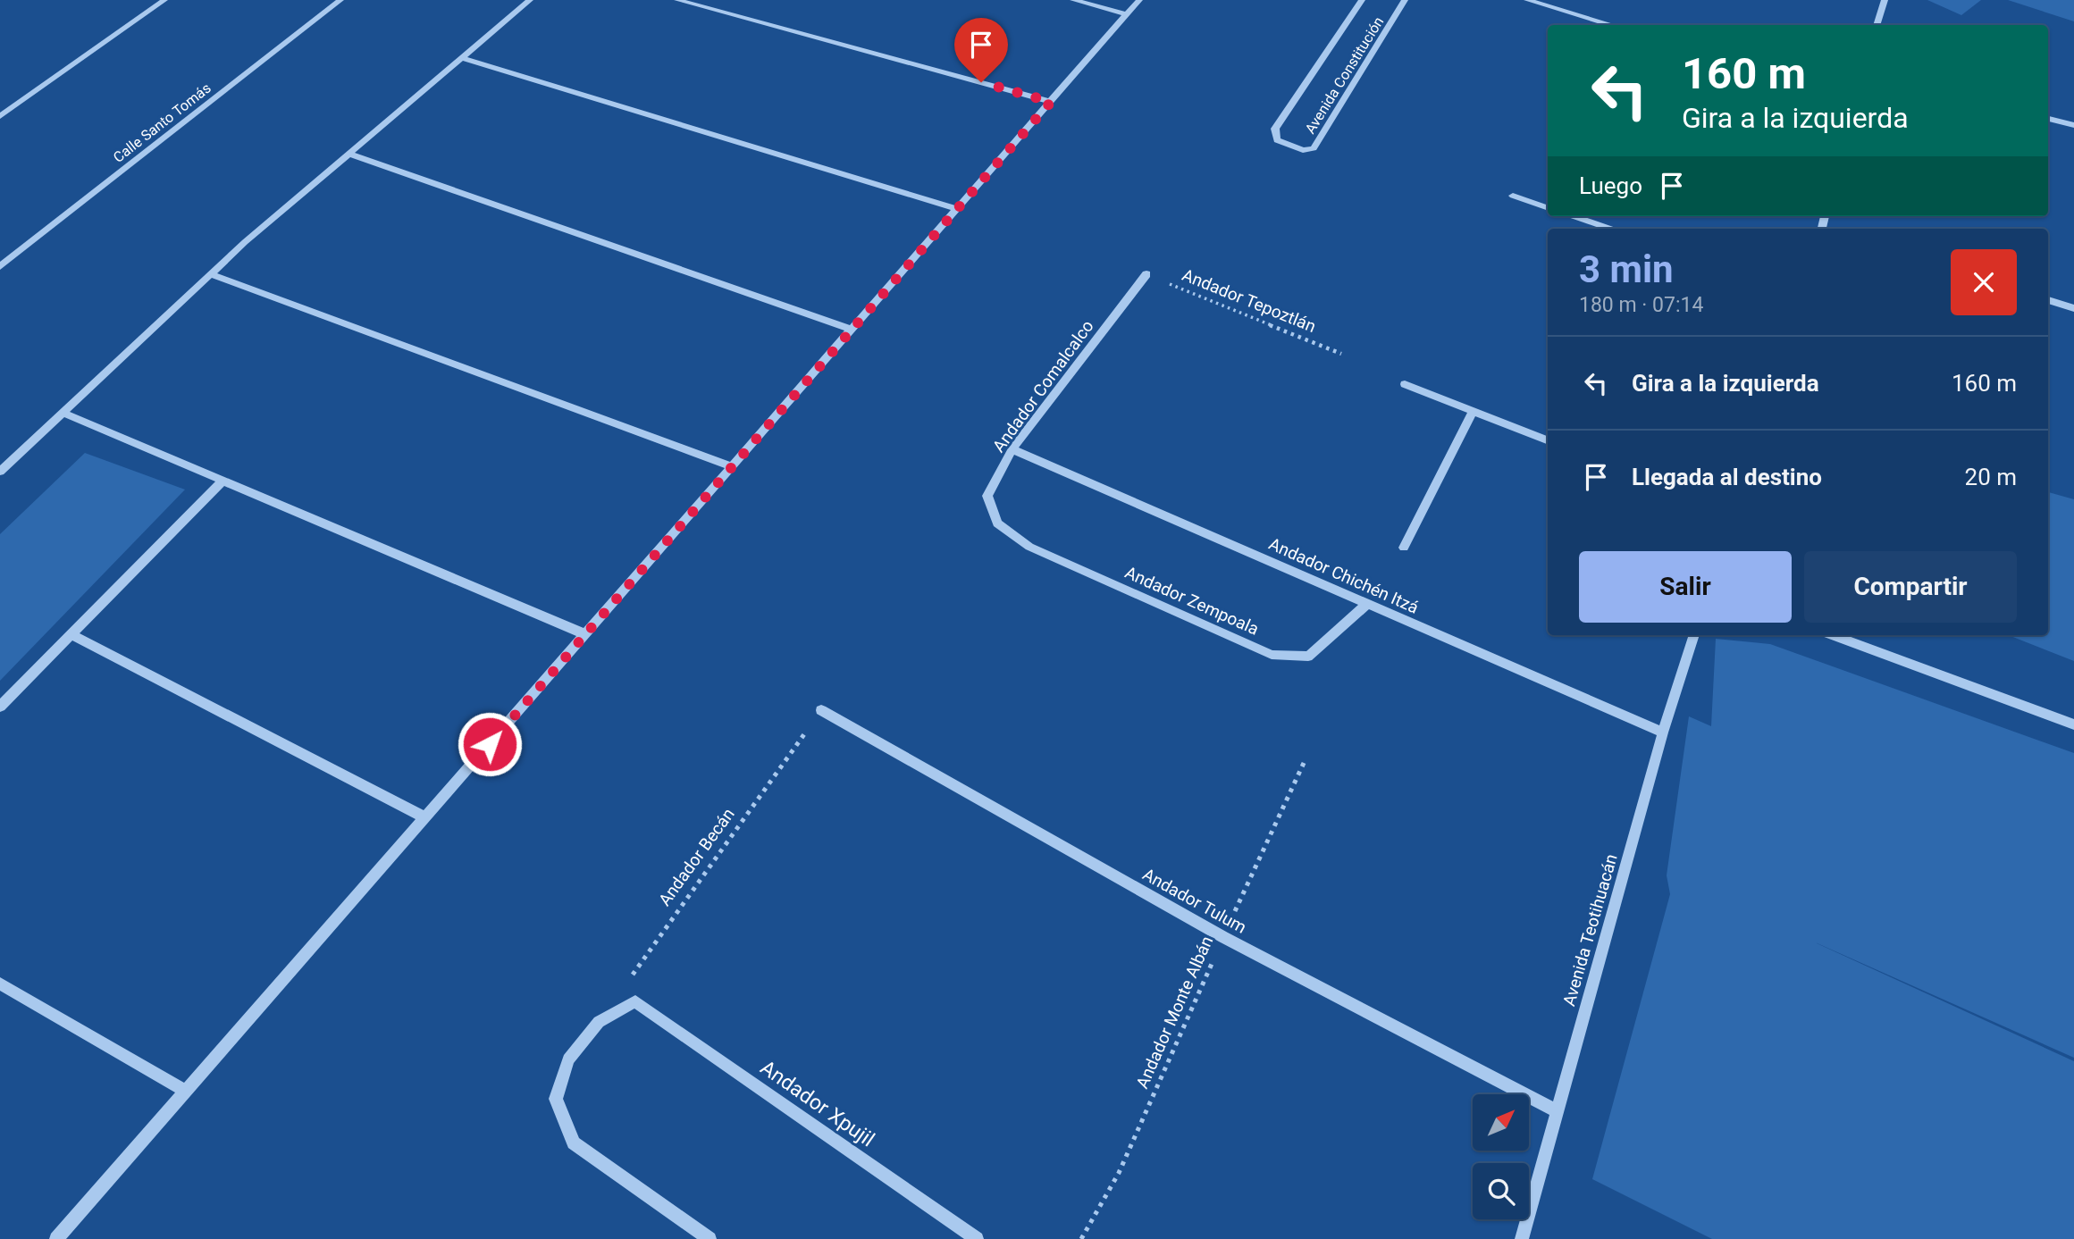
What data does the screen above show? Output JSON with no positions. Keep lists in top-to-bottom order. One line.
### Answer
{"streets":{"street":["Avenida Constitución","Calle Santo Tomás","Andador Comalcalco","Andador Chichén Itzá","Andador Zempoala","Andador Tulum","Avenida Teotihuacán","Andador Xpujil"],"path":["Andador Tepoztlán","Andador Becán","Andador Monte Albán"]},"crossings":[["Andador Tepoztlán","Andador Comalcalco"],["Andador Comalcalco","Andador Chichén Itzá"],["Andador Comalcalco","Andador Zempoala"],["Andador Chichén Itzá","Andador Zempoala"],["Andador Chichén Itzá","Avenida Teotihuacán"],["Andador Becán","Andador Tulum"],["Andador Becán","Andador Xpujil"],["Andador Tulum","Avenida Teotihuacán"],["Andador Tulum","Andador Monte Albán"]],"north":"top right","page":{"turn":["160 m","Gira a la izquierda"],"then":"Luego","heading":["3 min","180 m · 07:14"],"list":[{"name":"Gira a la izquierda","value":"160 m"},{"name":"Llegada al destino","value":"20 m"}],"buttons":["Salir","Compartir"]}}
